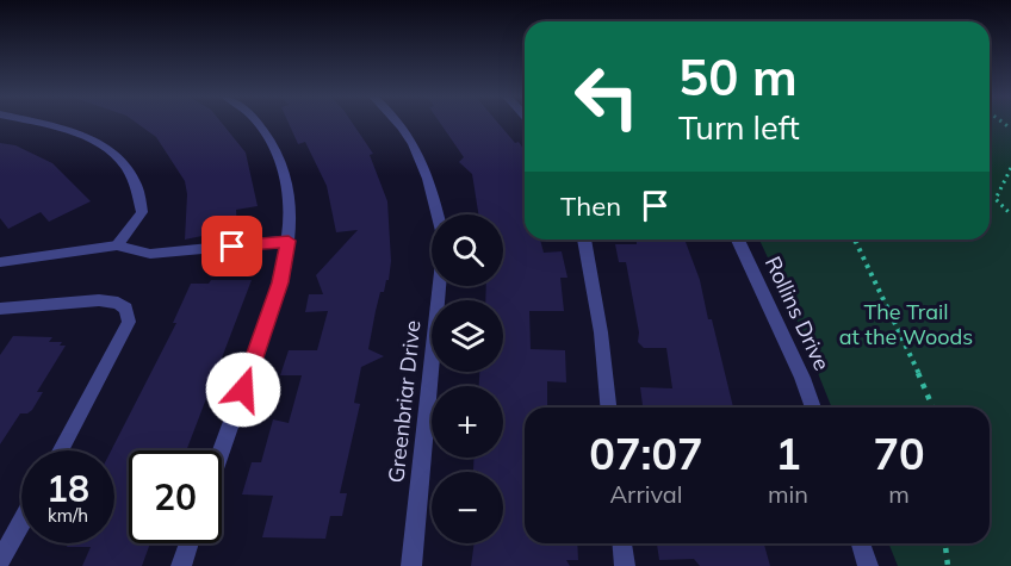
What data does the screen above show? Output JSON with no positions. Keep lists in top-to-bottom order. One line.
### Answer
{"streets":{"street":["Rollins Drive","Greenbriar Drive"]},"parks":["The Trail at the Woods"],"page":{"turn":["50 m","Turn left"],"then":"Then","map_buttons":["+","−"],"eta":["07:07","Arrival","1","min","70","m"],"speed":"18 km/h","limit":"20"}}
